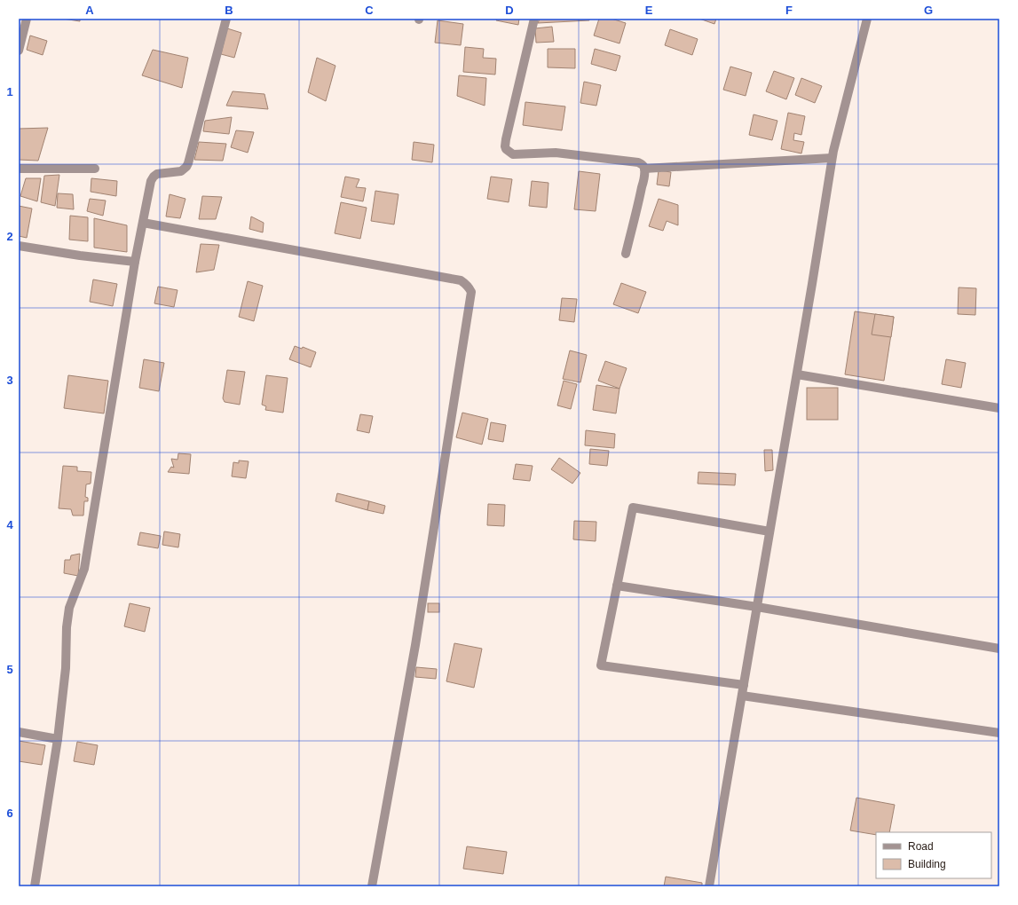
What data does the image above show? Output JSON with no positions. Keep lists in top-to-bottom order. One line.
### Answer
{"legend":["Road","Building"],"grid":{"columns":["A","B","C","D","E","F","G"],"rows":["1","2","3","4","5","6"]}}
